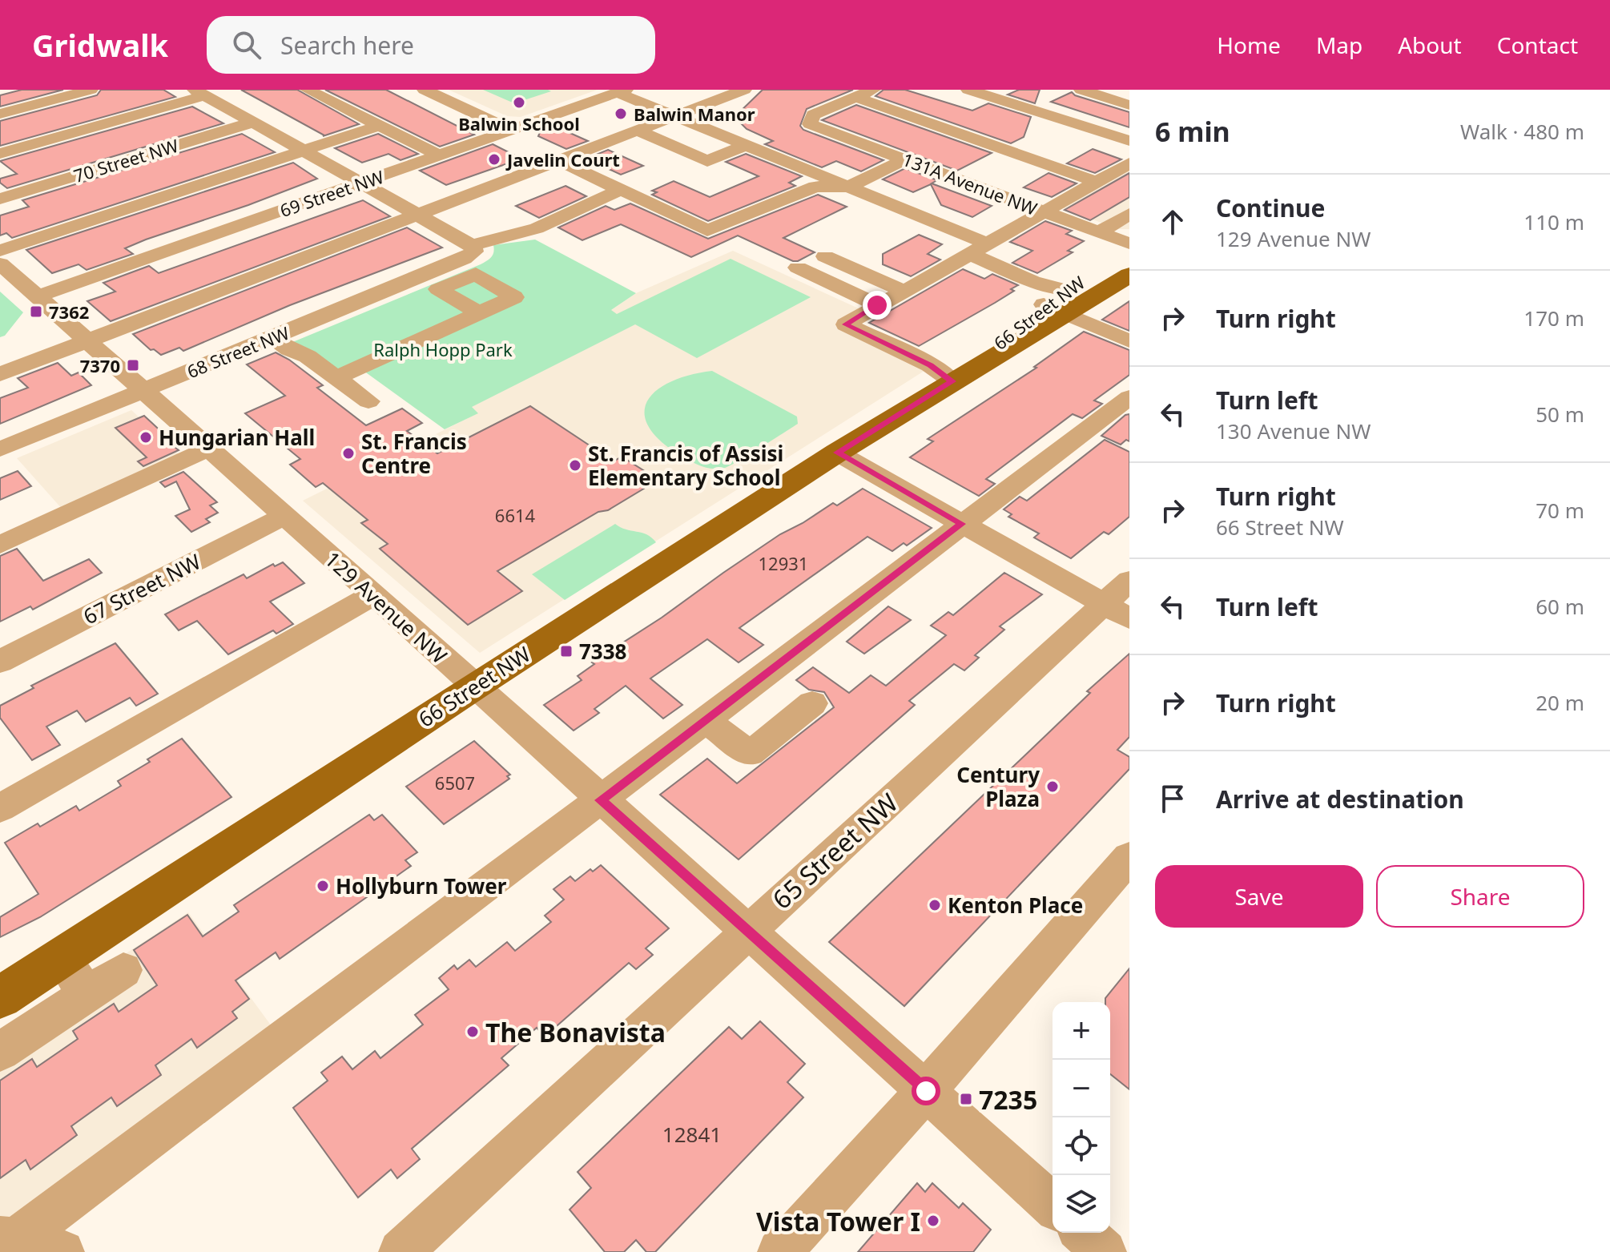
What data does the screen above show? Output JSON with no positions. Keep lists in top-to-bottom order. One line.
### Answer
{"streets":{"main road":["66 Street NW"],"street":["70 Street NW","131A Avenue NW","69 Street NW","68 Street NW","67 Street NW","129 Avenue NW","65 Street NW"]},"crossings":[["69 Street NW","129 Avenue NW"],["66 Street NW","129 Avenue NW"],["68 Street NW","129 Avenue NW"],["67 Street NW","129 Avenue NW"],["129 Avenue NW","65 Street NW"]],"parks":["Ralph Hopp Park"],"places":{"other":["Balwin School","Balwin Manor","Javelin Court","Hungarian Hall","St. Francis Centre","St. Francis of Assisi Elementary School","Century Plaza","Hollyburn Tower","Kenton Place","The Bonavista","Vista Tower I"],"transit":["7362","7370","7338","7235"]},"house_numbers":["6614","12931","6507","12841"],"page":{"header":"Gridwalk","search":"Search here","nav":["Home","Map","About","Contact"],"heading":["6 min","Walk · 480 m"],"list":[["Continue","129 Avenue NW","110 m"],["Turn right","170 m"],["Turn left","130 Avenue NW","50 m"],["Turn right","66 Street NW","70 m"],["Turn left","60 m"],["Turn right","20 m"],"Arrive at destination"],"buttons":["Save","Share"],"map_buttons":["+","−"]}}
